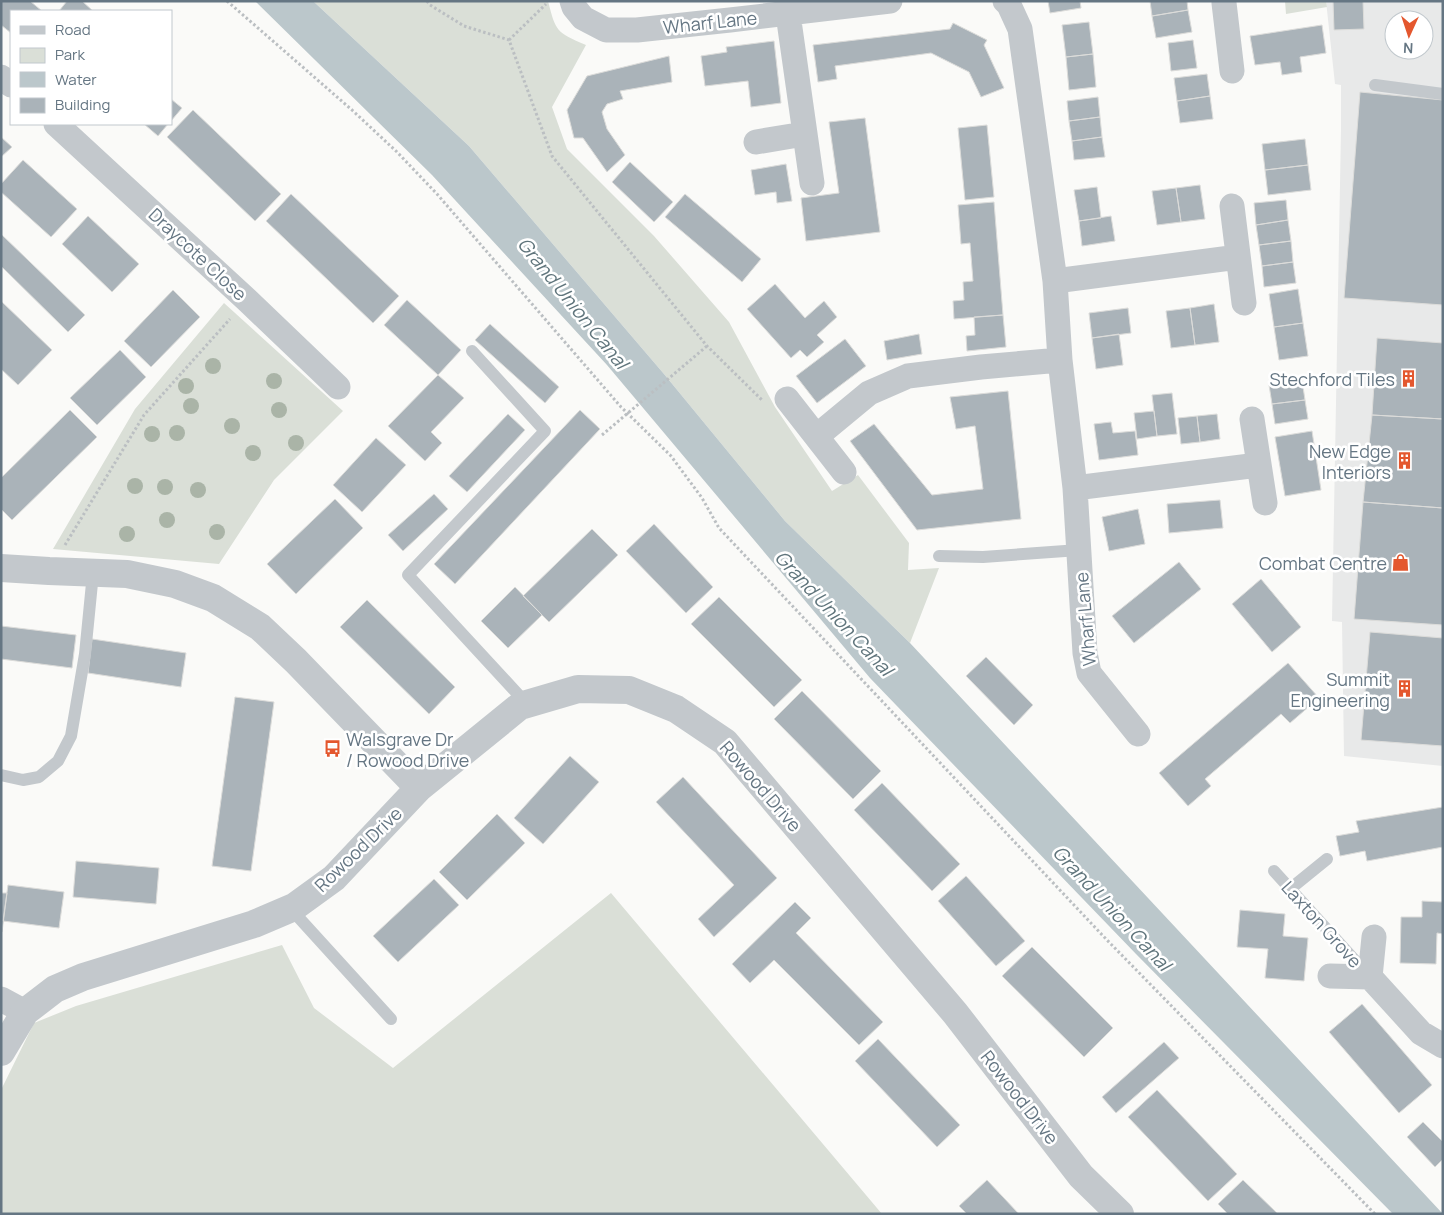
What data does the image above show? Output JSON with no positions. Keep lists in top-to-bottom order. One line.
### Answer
{"streets":{"street":["Wharf Lane","Draycote Close","Rowood Drive","Laxton Grove"]},"water":["Grand Union Canal"],"places":{"building":["Stechford Tiles","New Edge Interiors","Summit Engineering"],"shop":["Combat Centre"],"bus stop":["Walsgrave Dr / Rowood Drive"]},"legend":["Road","Park","Water","Building"],"north":"bottom"}
